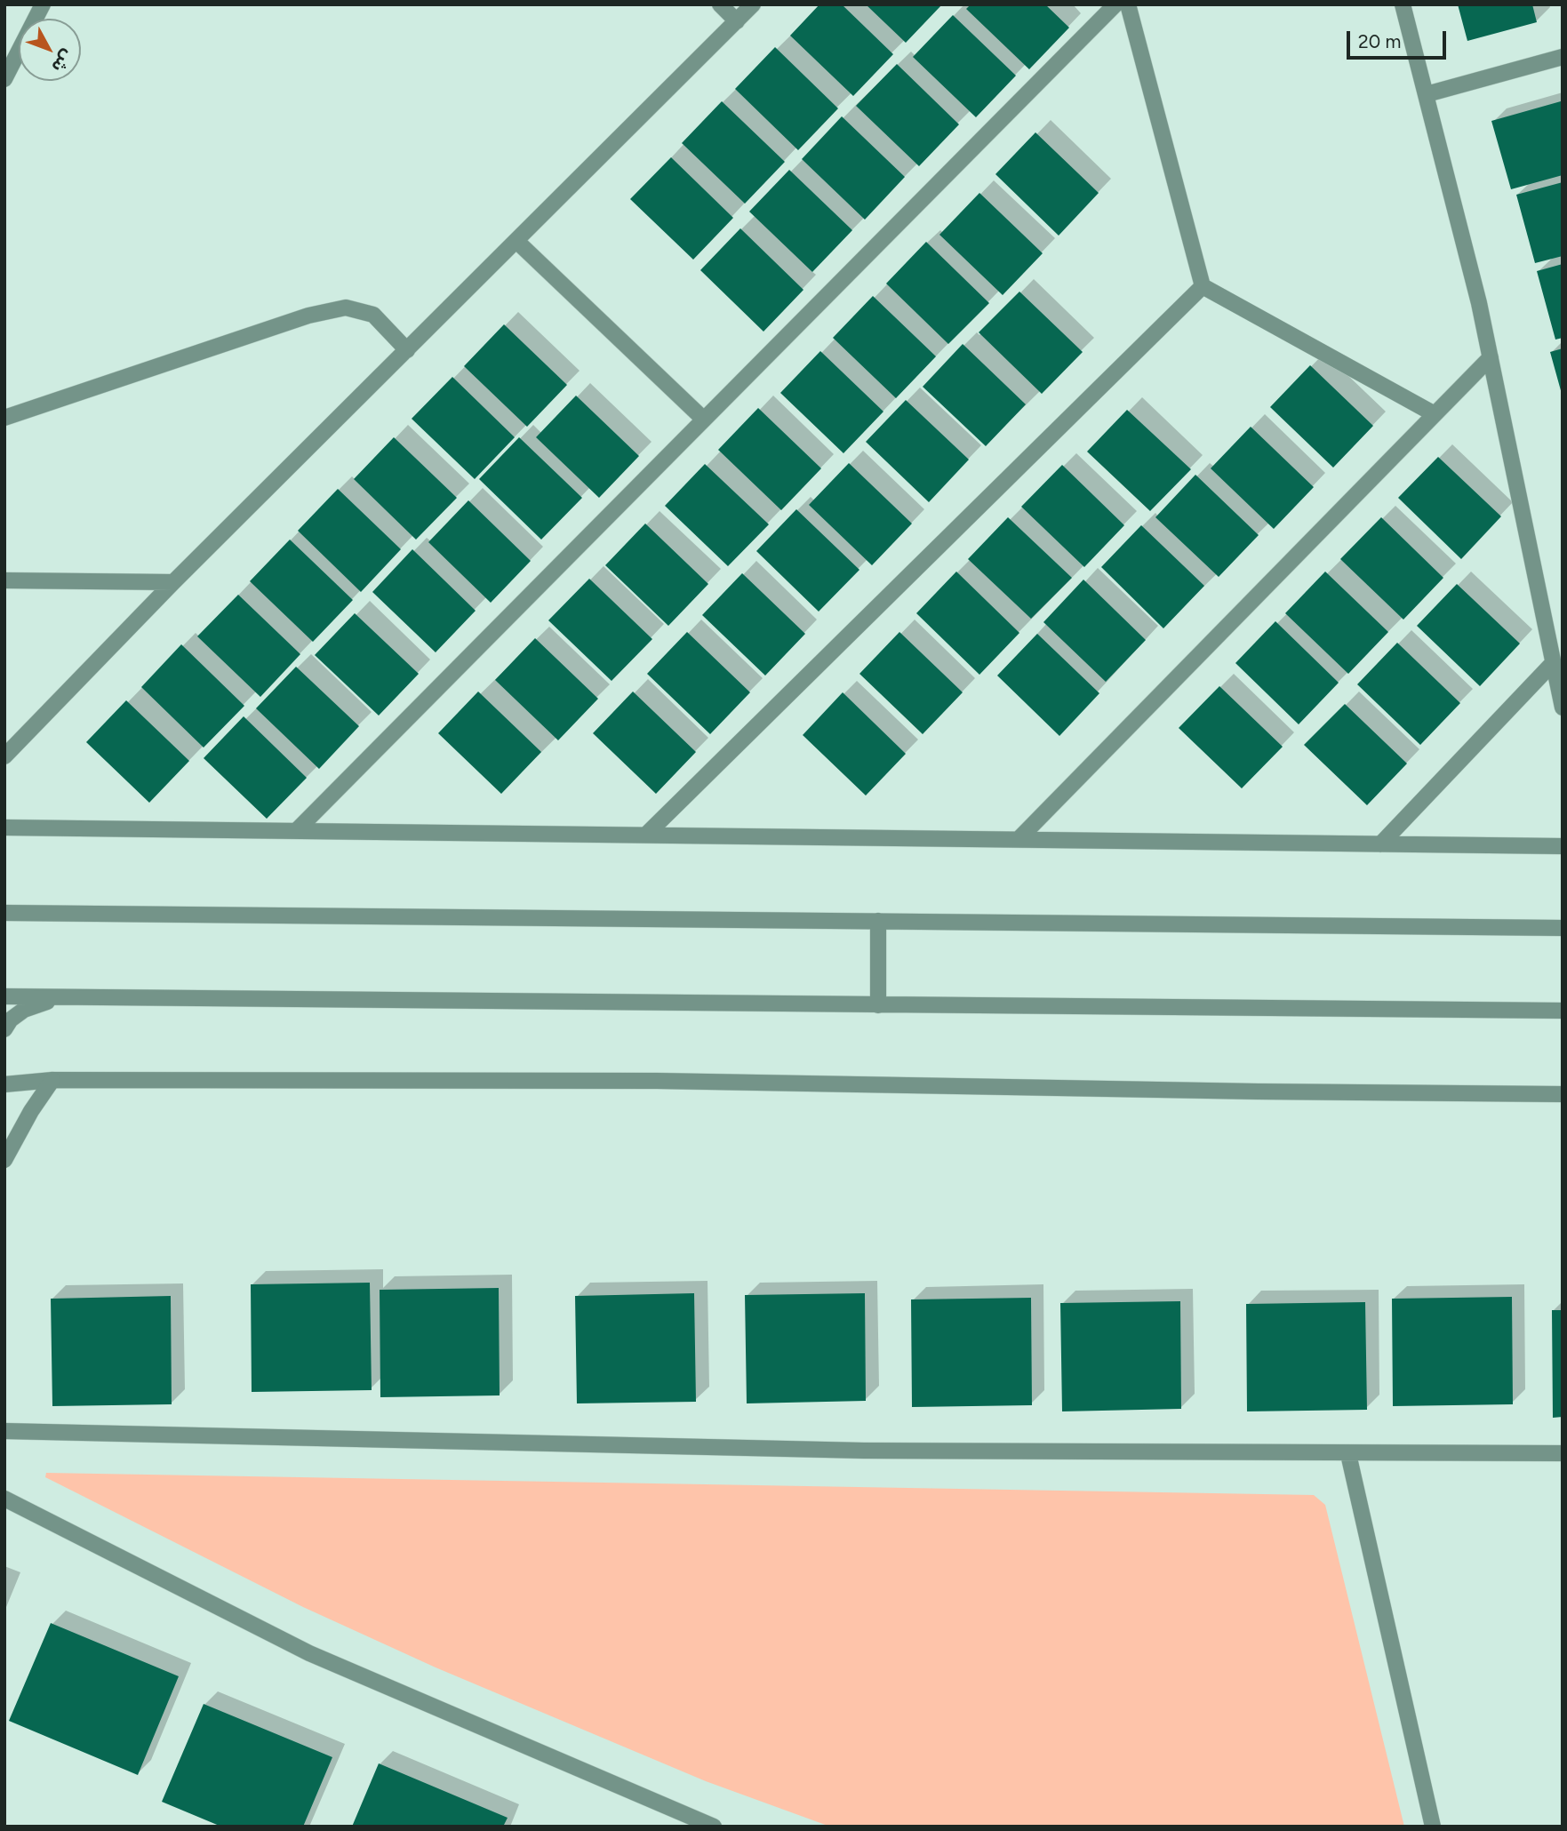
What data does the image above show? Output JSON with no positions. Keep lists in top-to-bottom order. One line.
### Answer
{"scale_bar":"20 m","north":"bottom right"}
